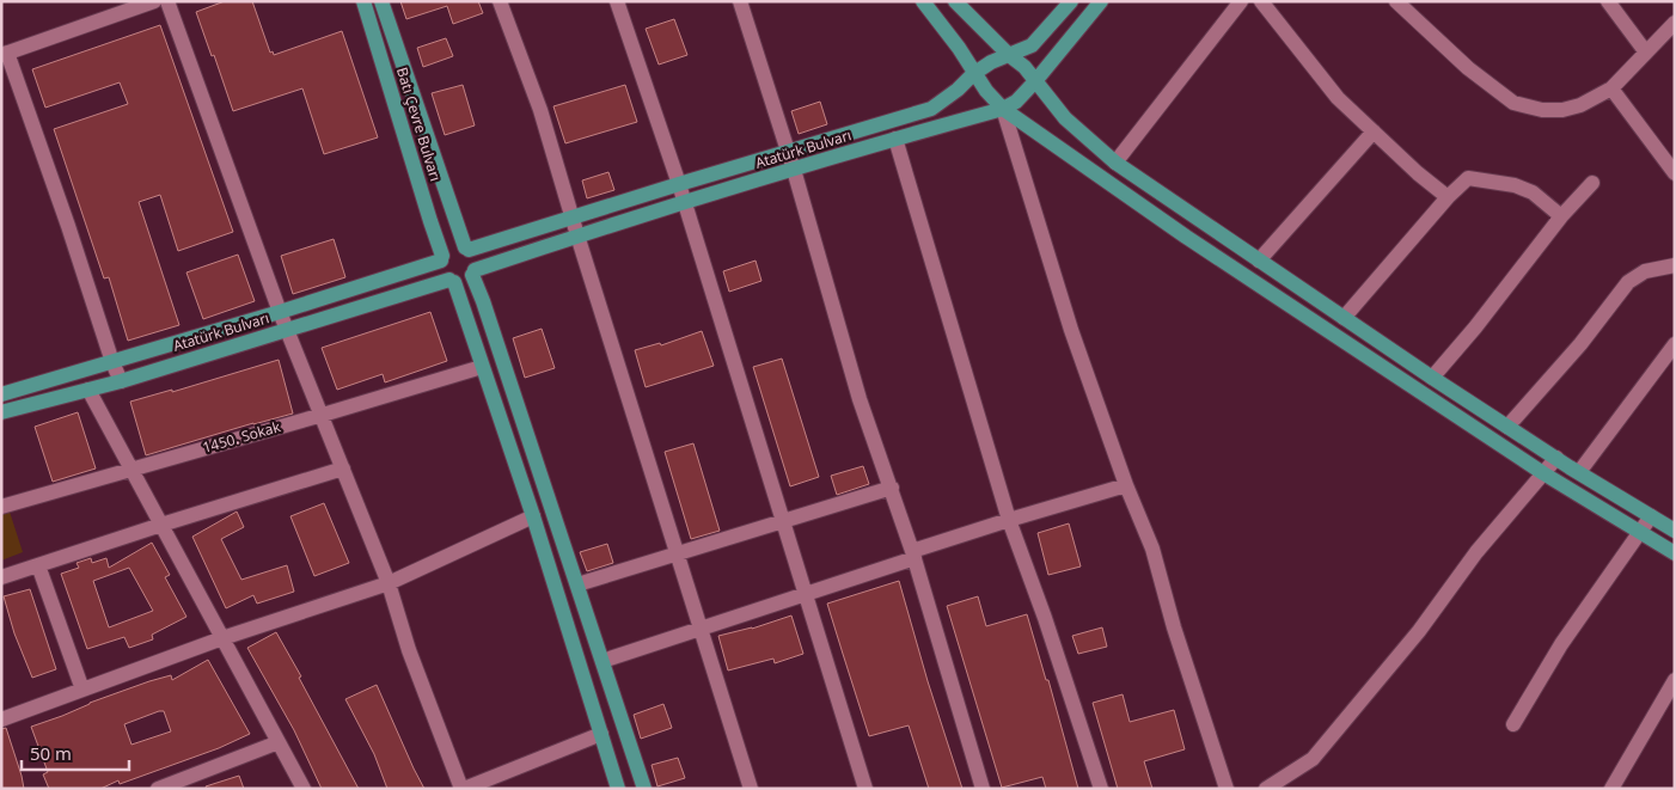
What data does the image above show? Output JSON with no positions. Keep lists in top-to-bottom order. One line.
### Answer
{"streets":{"main road":["Batı Çevre Bulvarı","Atatürk Bulvarı"],"street":["1450. Sokak"]},"crossings":[["Batı Çevre Bulvarı","Atatürk Bulvarı"]],"scale_bar":"50 m"}
